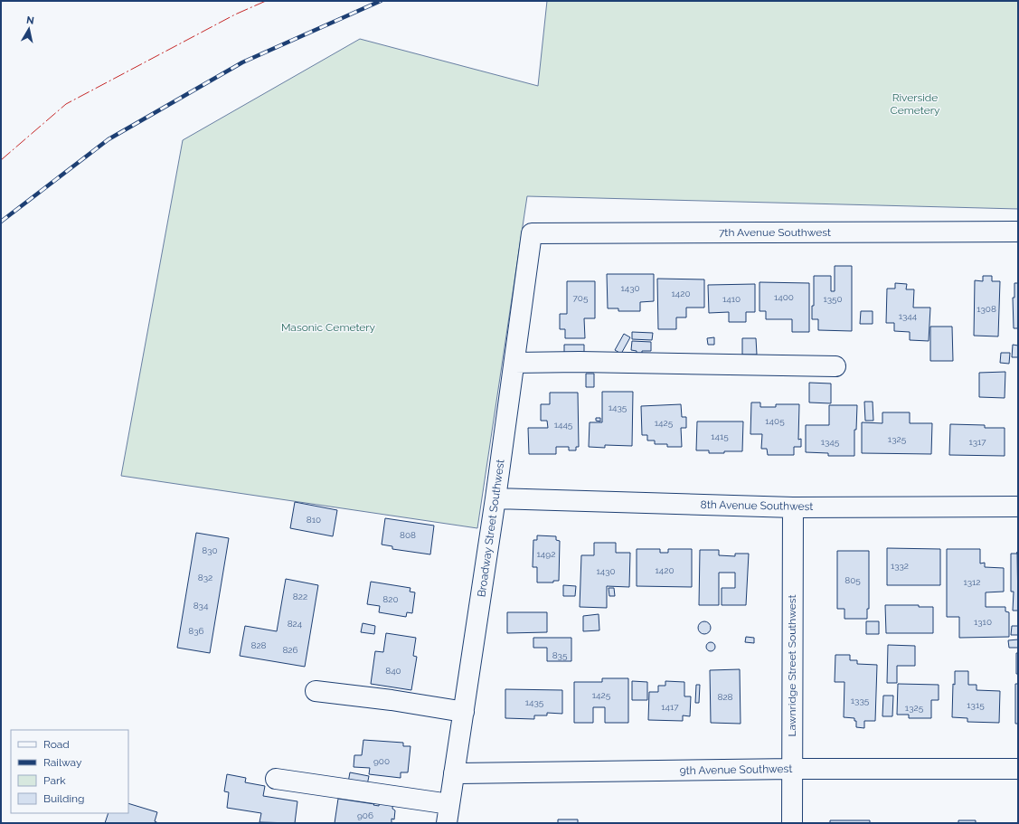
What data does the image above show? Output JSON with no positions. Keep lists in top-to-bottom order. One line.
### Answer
{"streets":{"street":["7th Avenue Southwest","8th Avenue Southwest","Broadway Street Southwest","Lawnridge Street Southwest","9th Avenue Southwest"]},"crossings":[["7th Avenue Southwest","Broadway Street Southwest"],["8th Avenue Southwest","Broadway Street Southwest"],["8th Avenue Southwest","Lawnridge Street Southwest"],["Broadway Street Southwest","9th Avenue Southwest"],["Lawnridge Street Southwest","9th Avenue Southwest"]],"parks":["Riverside Cemetery","Masonic Cemetery"],"house_numbers":["1430","1420","1400","705","1410","1350","1308","1344","1435","1405","1425","1445","1415","1325","1345","1317","810","808","830","1492","1332","1420","1430","832","805","1312","822","820","834","1310","824","836","828","826","835","840","1425","828","1335","1435","1315","1417","1325","900","906"],"legend":["Road","Railway","Park","Building"],"north":"top"}
